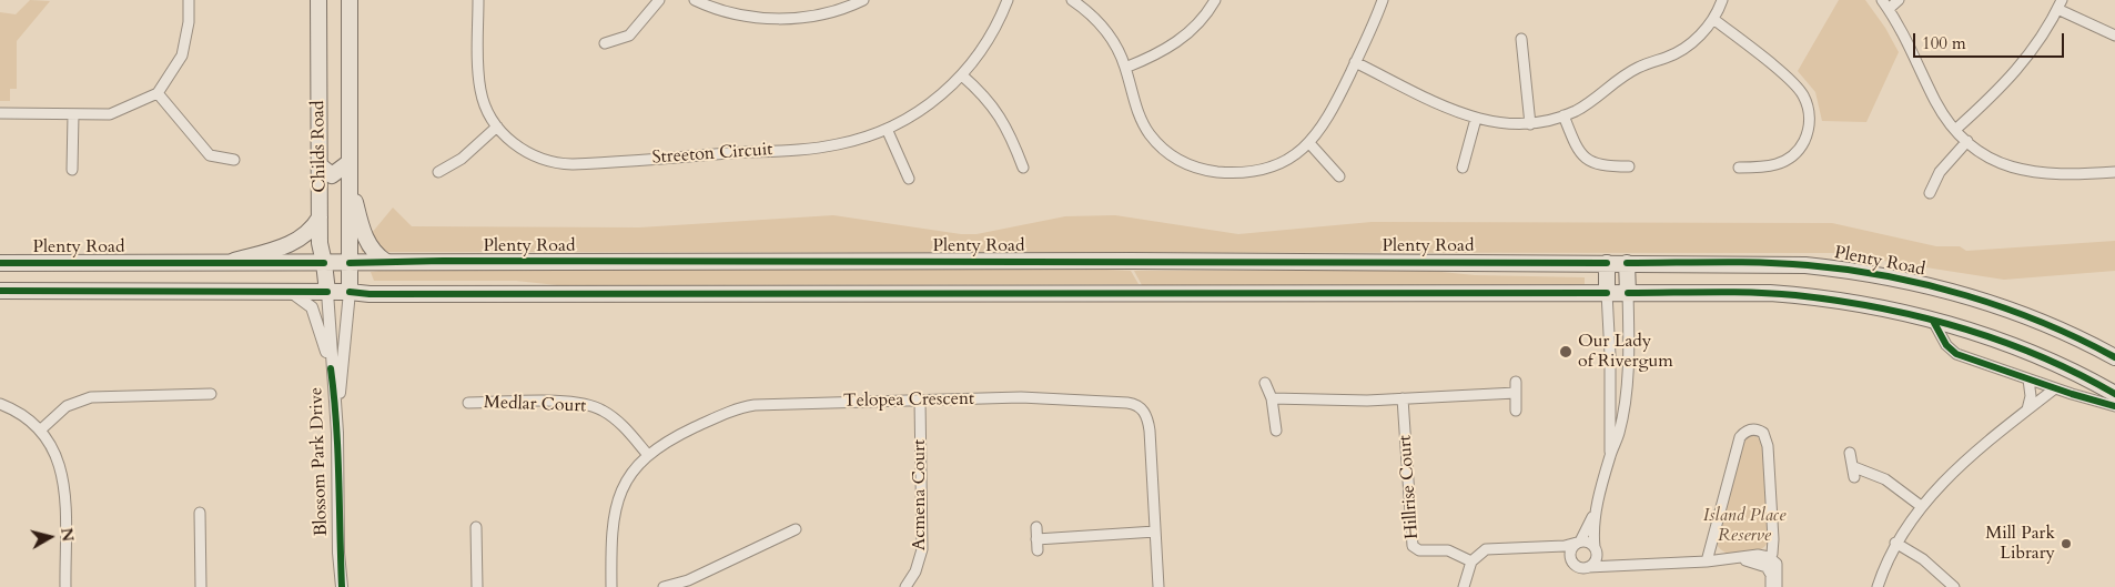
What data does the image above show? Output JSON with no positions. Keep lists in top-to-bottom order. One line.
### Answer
{"streets":{"main road":["Childs Road","Plenty Road"],"street":["Streeton Circuit","Telopea Crescent","Medlar Court","Blossom Park Drive","Hillrise Court","Acmena Court"]},"crossings":[["Childs Road","Plenty Road"],["Childs Road","Blossom Park Drive"],["Telopea Crescent","Medlar Court"],["Telopea Crescent","Acmena Court"]],"parks":["Island Place Reserve"],"places":["Our Lady of Rivergum","Mill Park Library"],"scale_bar":"100 m","north":"right"}
